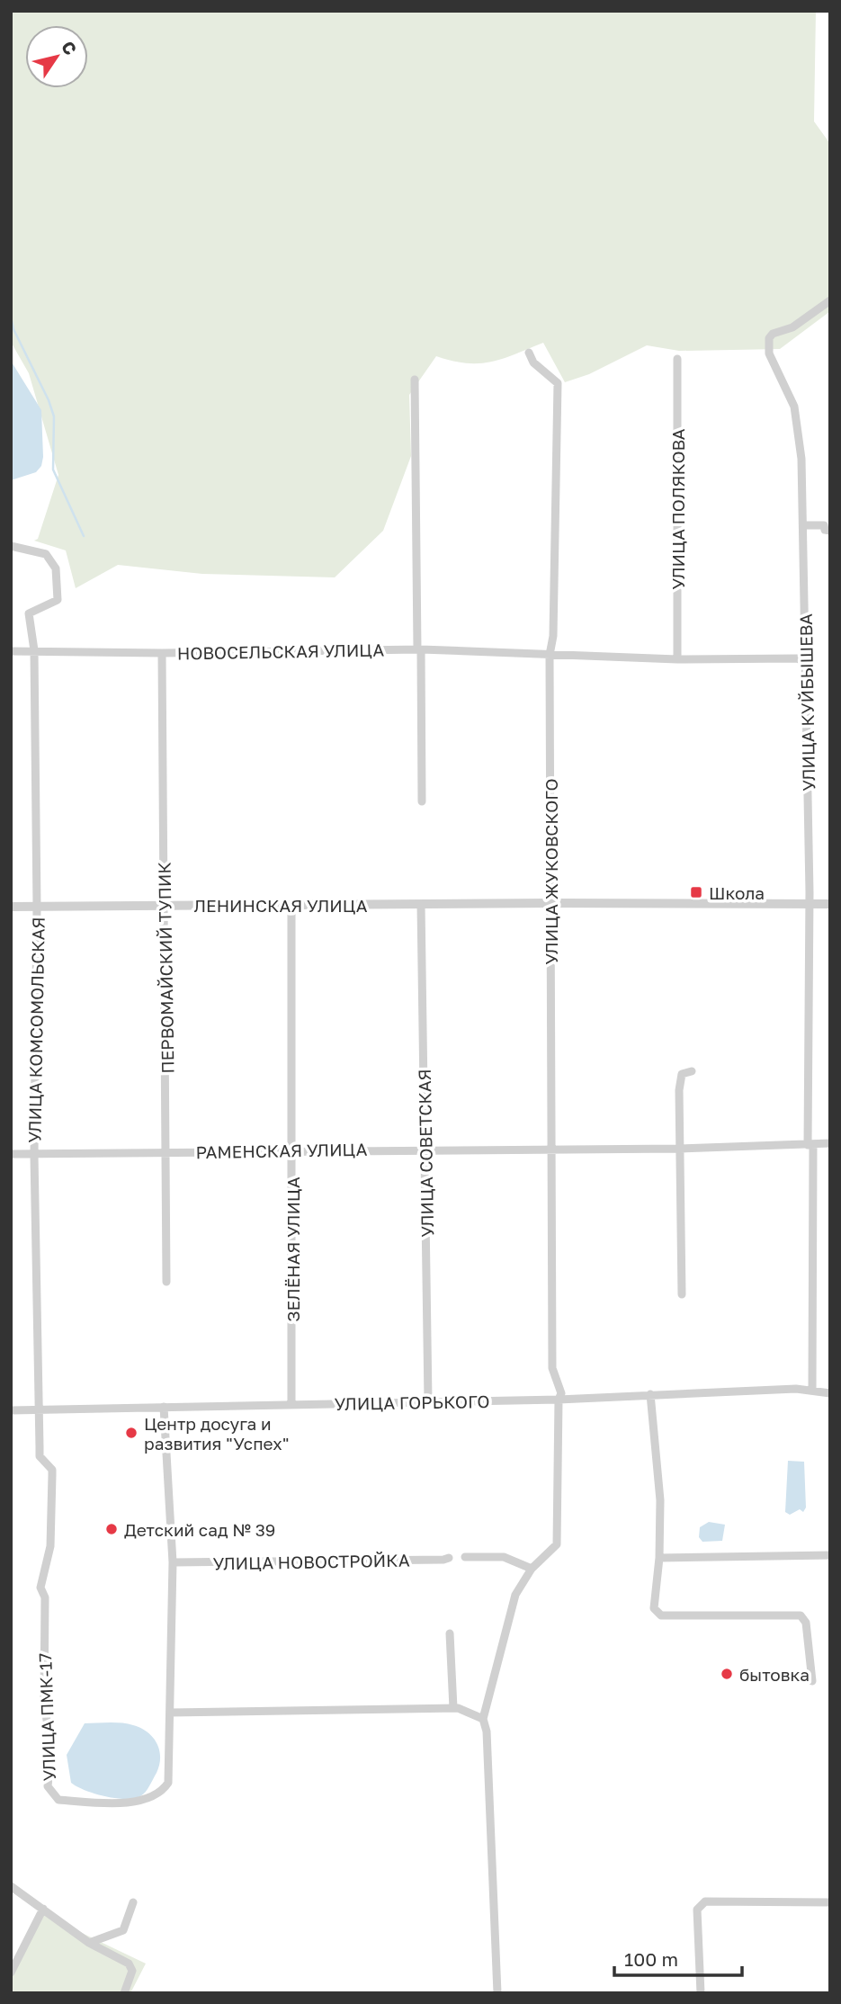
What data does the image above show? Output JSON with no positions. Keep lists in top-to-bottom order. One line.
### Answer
{"streets":{"street":["УЛИЦА ПОЛЯКОВА","НОВОСЕЛЬСКАЯ УЛИЦА","УЛИЦА КУЙБЫШЕВА","УЛИЦА ЖУКОВСКОГО","ЛЕНИНСКАЯ УЛИЦА","ПЕРВОМАЙСКИЙ ТУПИК","УЛИЦА КОМСОМОЛЬСКАЯ","РАМЕНСКАЯ УЛИЦА","УЛИЦА СОВЕТСКАЯ","ЗЕЛЁНАЯ УЛИЦА","УЛИЦА ГОРЬКОГО","УЛИЦА НОВОСТРОЙКА","УЛИЦА ПМК-17"]},"crossings":[["УЛИЦА ПОЛЯКОВА","НОВОСЕЛЬСКАЯ УЛИЦА"],["НОВОСЕЛЬСКАЯ УЛИЦА","УЛИЦА КУЙБЫШЕВА"],["НОВОСЕЛЬСКАЯ УЛИЦА","УЛИЦА ЖУКОВСКОГО"],["НОВОСЕЛЬСКАЯ УЛИЦА","ПЕРВОМАЙСКИЙ ТУПИК"],["НОВОСЕЛЬСКАЯ УЛИЦА","УЛИЦА КОМСОМОЛЬСКАЯ"],["УЛИЦА КУЙБЫШЕВА","ЛЕНИНСКАЯ УЛИЦА"],["УЛИЦА КУЙБЫШЕВА","РАМЕНСКАЯ УЛИЦА"],["УЛИЦА ЖУКОВСКОГО","ЛЕНИНСКАЯ УЛИЦА"],["УЛИЦА ЖУКОВСКОГО","РАМЕНСКАЯ УЛИЦА"],["УЛИЦА ЖУКОВСКОГО","УЛИЦА ГОРЬКОГО"],["ЛЕНИНСКАЯ УЛИЦА","ПЕРВОМАЙСКИЙ ТУПИК"],["ЛЕНИНСКАЯ УЛИЦА","УЛИЦА КОМСОМОЛЬСКАЯ"],["ЛЕНИНСКАЯ УЛИЦА","УЛИЦА СОВЕТСКАЯ"],["ЛЕНИНСКАЯ УЛИЦА","ЗЕЛЁНАЯ УЛИЦА"],["ПЕРВОМАЙСКИЙ ТУПИК","РАМЕНСКАЯ УЛИЦА"],["УЛИЦА КОМСОМОЛЬСКАЯ","РАМЕНСКАЯ УЛИЦА"],["УЛИЦА КОМСОМОЛЬСКАЯ","УЛИЦА ГОРЬКОГО"],["УЛИЦА КОМСОМОЛЬСКАЯ","УЛИЦА ПМК-17"],["РАМЕНСКАЯ УЛИЦА","УЛИЦА СОВЕТСКАЯ"],["РАМЕНСКАЯ УЛИЦА","ЗЕЛЁНАЯ УЛИЦА"],["УЛИЦА СОВЕТСКАЯ","УЛИЦА ГОРЬКОГО"],["ЗЕЛЁНАЯ УЛИЦА","УЛИЦА ГОРЬКОГО"],["УЛИЦА ГОРЬКОГО","УЛИЦА ПМК-17"],["УЛИЦА НОВОСТРОЙКА","УЛИЦА ПМК-17"]],"places":{"transit":["Школа"],"other":["Центр досуга и развития \"Успех\"","Детский сад № 39","бытовка"]},"scale_bar":"100 m","north":"top right"}
